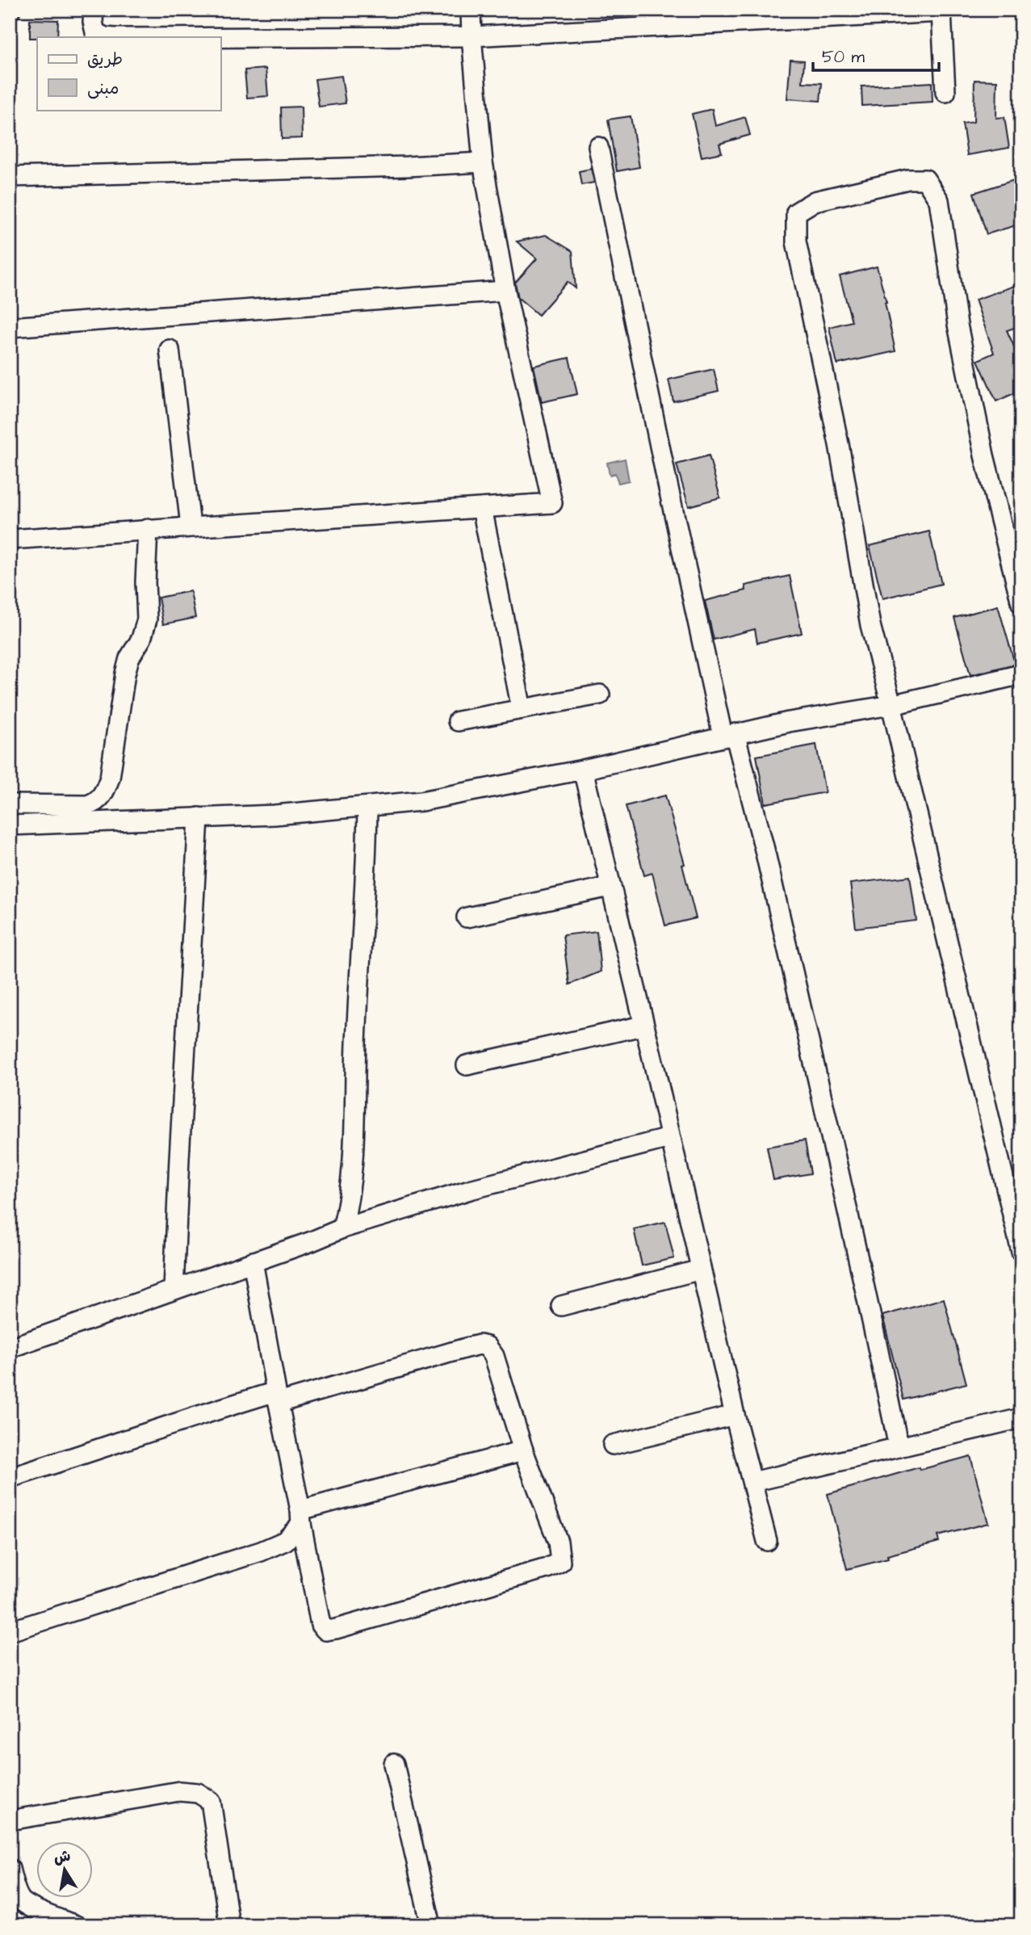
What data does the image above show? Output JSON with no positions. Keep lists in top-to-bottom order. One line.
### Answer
{"legend":["طريق","مبنى"],"scale_bar":"50 m","north":"top"}
